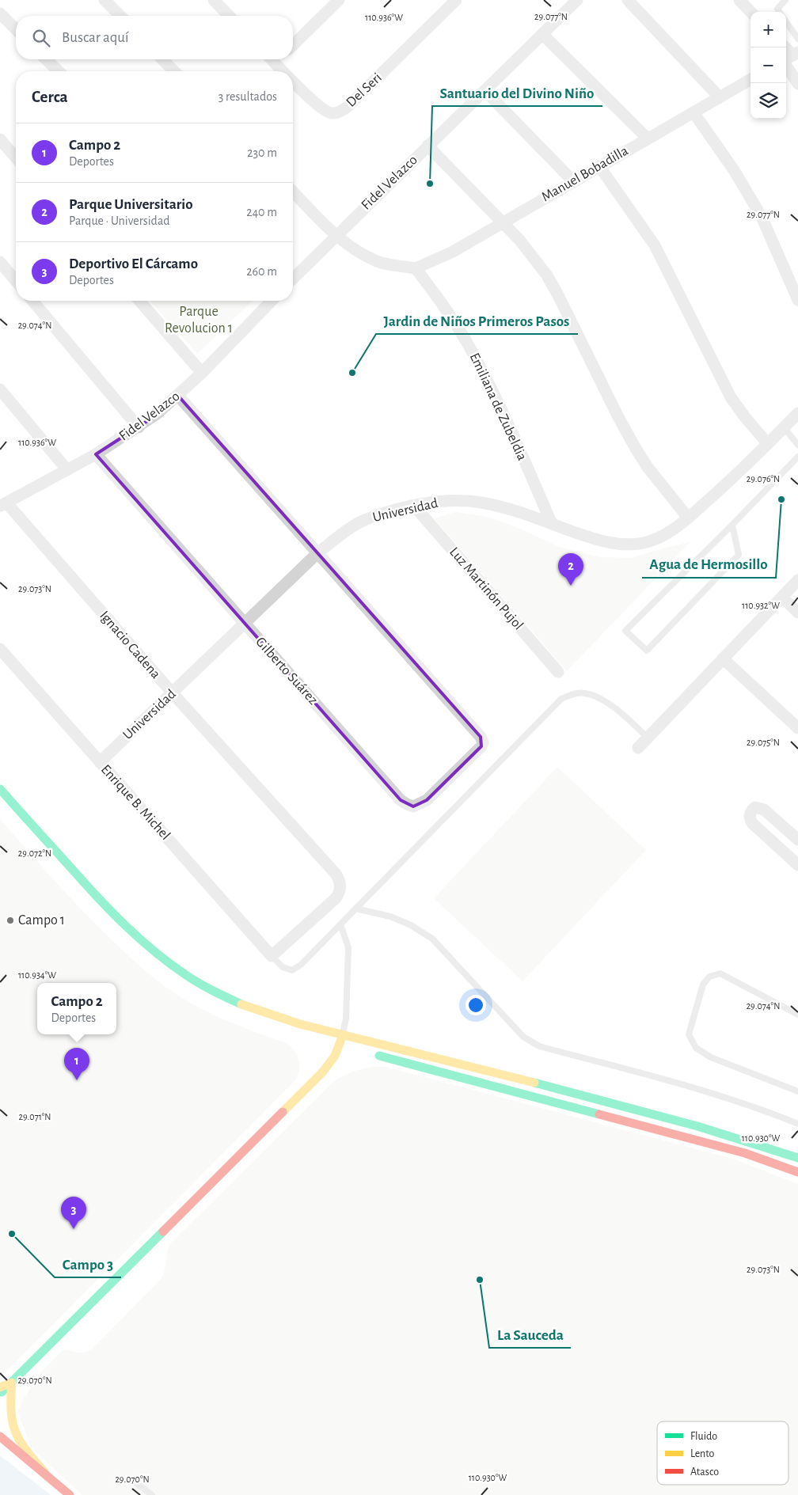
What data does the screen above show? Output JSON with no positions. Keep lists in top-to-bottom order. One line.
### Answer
{"streets":{"street":["Del Seri","Manuel Bobadilla","Fidel Velazco","Emiliana de Zubeldia","Universidad","Luz Martinón Pujol","Ignacio Cadena","Gilberto Suárez","Enrique B. Michel"]},"crossings":[["Manuel Bobadilla","Emiliana de Zubeldia"],["Fidel Velazco","Ignacio Cadena"],["Fidel Velazco","Gilberto Suárez"],["Emiliana de Zubeldia","Universidad"],["Universidad","Luz Martinón Pujol"],["Universidad","Ignacio Cadena"],["Universidad","Gilberto Suárez"],["Universidad","Enrique B. Michel"],["Ignacio Cadena","Enrique B. Michel"]],"parks":["Parque Revolucion 1"],"places":["Santuario del Divino Niño","Jardin de Niños Primeros Pasos","Agua de Hermosillo","Campo 1","Campo 3","La Sauceda"],"legend":["Fluido","Lento","Atasco"],"page":{"map_buttons":["+","−"],"search":"Buscar aquí","heading":["Cerca","3 resultados"],"list":[{"mark":"1","name":"Campo 2","note":"Deportes","value":"230 m"},{"mark":"2","name":"Parque Universitario","note":"Parque · Universidad","value":"240 m"},{"mark":"3","name":"Deportivo El Cárcamo","note":"Deportes","value":"260 m"}],"pins":["2","1","3"],"popup":["Campo 2","Deportes"]},"coordinates":["29.077°N","110.936°W","29.074°N","29.076°N","29.073°N","110.932°W","29.075°N","29.072°N","110.934°W","29.071°N","110.930°W","29.070°N"]}
